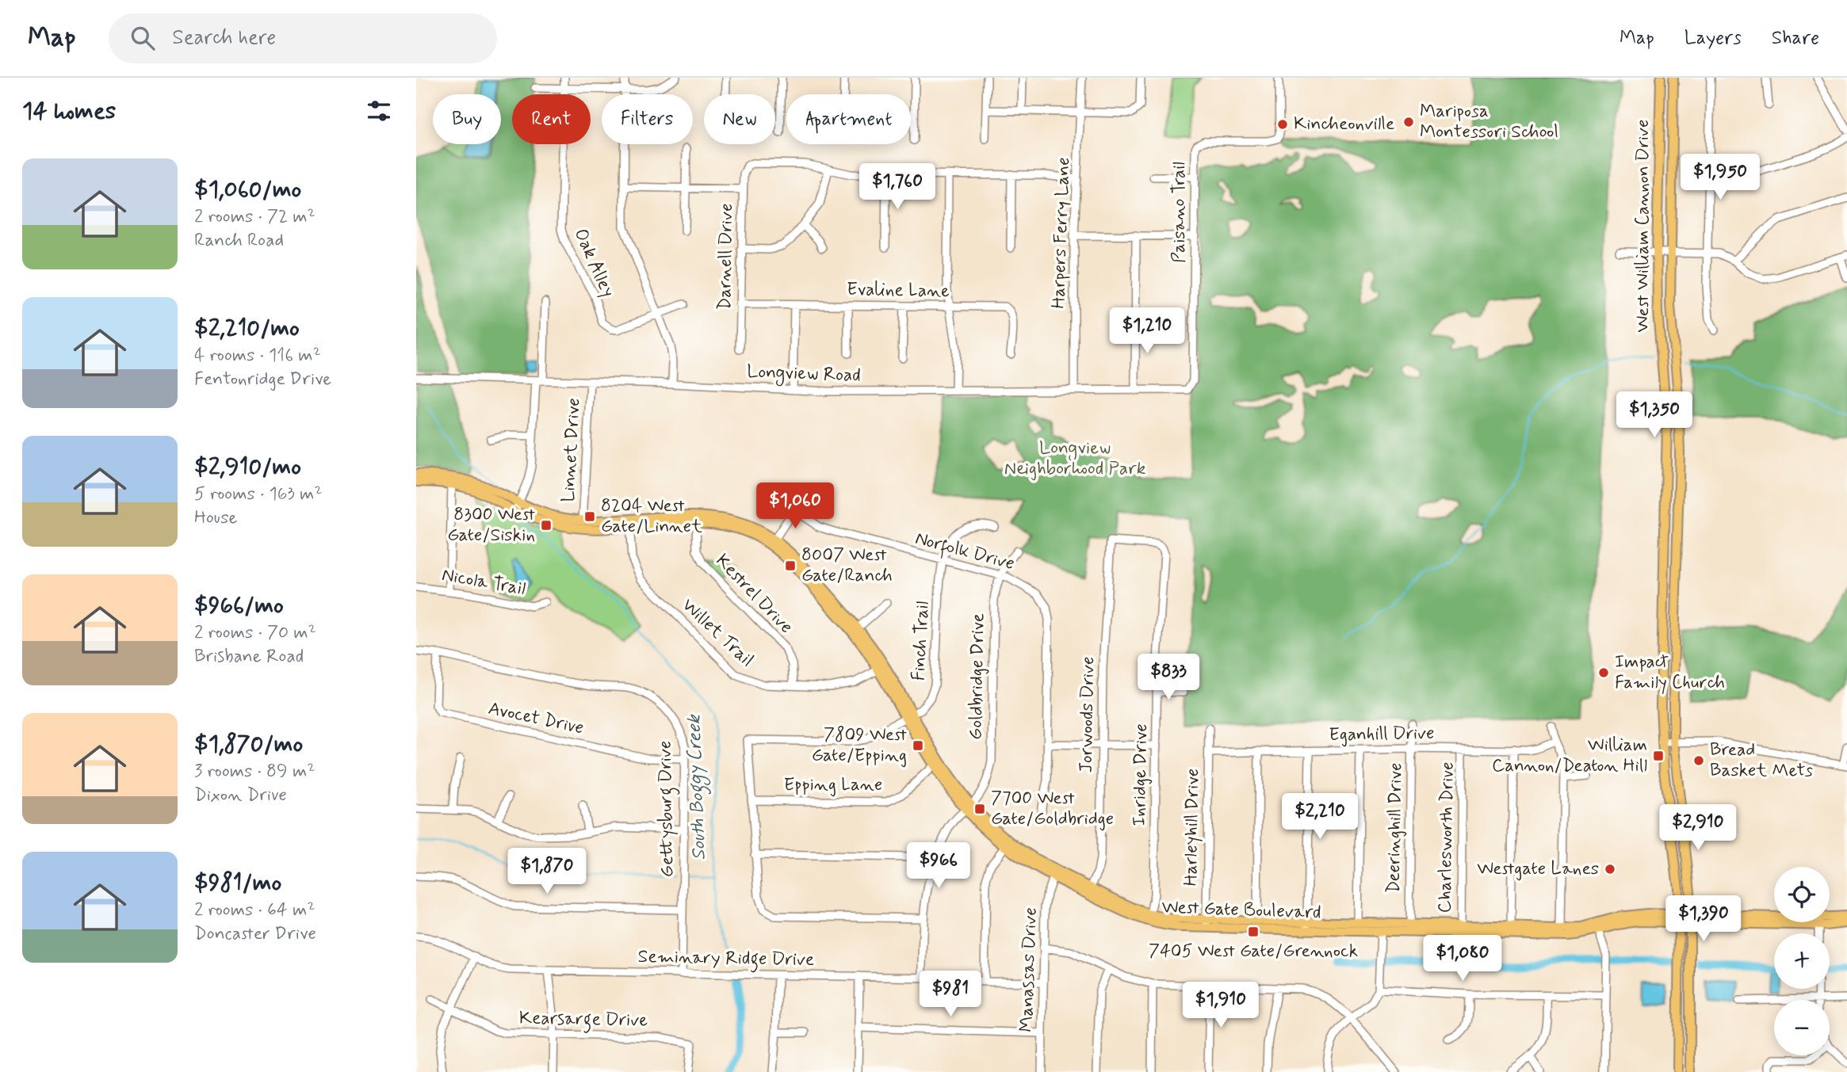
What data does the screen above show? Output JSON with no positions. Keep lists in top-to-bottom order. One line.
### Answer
{"streets":{"main road":["West William Cannon Drive","West Gate Boulevard"],"street":["Paisano Trail","Harpers Ferry Lane","Darnell Drive","Oak Alley","Evaline Lane","Longview Road","Linnet Drive","Norfolk Drive","Nicola Trail","Kestrel Drive","Willet Trail","Finch Trail","Goldbridge Drive","Jorwoods Drive","Avocet Drive","Eganhill Drive","Inridge Drive","Epping Lane","Gettysburg Drive","Harleyhill Drive","Deeringhill Drive","Charlesworth Drive","Seminary Ridge Drive","Manassas Drive","Kearsarge Drive"]},"crossings":[["Paisano Trail","Longview Road"],["West William Cannon Drive","West Gate Boulevard"],["Harpers Ferry Lane","Longview Road"],["Darnell Drive","Evaline Lane"],["Longview Road","Linnet Drive"],["Linnet Drive","West Gate Boulevard"],["Norfolk Drive","Finch Trail"],["Norfolk Drive","Goldbridge Drive"],["Kestrel Drive","Willet Trail"],["Kestrel Drive","West Gate Boulevard"],["Willet Trail","West Gate Boulevard"],["Finch Trail","Epping Lane"],["Finch Trail","West Gate Boulevard"],["Goldbridge Drive","West Gate Boulevard"],["Goldbridge Drive","Seminary Ridge Drive"],["Jorwoods Drive","Inridge Drive"],["Jorwoods Drive","West Gate Boulevard"],["Avocet Drive","Gettysburg Drive"],["Eganhill Drive","Harleyhill Drive"],["Eganhill Drive","Deeringhill Drive"],["Eganhill Drive","Charlesworth Drive"],["Inridge Drive","West Gate Boulevard"],["Epping Lane","West Gate Boulevard"],["Gettysburg Drive","Seminary Ridge Drive"],["Harleyhill Drive","West Gate Boulevard"],["Deeringhill Drive","West Gate Boulevard"],["Charlesworth Drive","West Gate Boulevard"],["West Gate Boulevard","Manassas Drive"],["Seminary Ridge Drive","Manassas Drive"]],"water":["South Boggy Creek"],"parks":["Longview Neighborhood Park"],"places":{"other":["Mariposa Montessori School","Kincheonville","Impact Family Church","Bread Basket Mets","Westgate Lanes"],"transit":["8204 West Gate/Linnet","8300 West Gate/Siskin","8007 West Gate/Ranch","7809 West Gate/Epping","William Cannon/Deaton Hill","7700 West Gate/Goldbridge","7405 West Gate/Grennock"]},"page":{"header":"Map","search":"Search here","nav":["Map","Layers","Share"],"heading":"14 homes","chip":["Buy","Rent","Filters","New","Apartment"],"list":[{"name":"$1,060/mo","note":"2 rooms · 72 m² · Ranch Road"},{"name":"$2,210/mo","note":"4 rooms · 116 m² · Fentonridge Drive"},{"name":"$2,910/mo","note":"5 rooms · 163 m² · House"},{"name":"$966/mo","note":"2 rooms · 70 m² · Brisbane Road"},{"name":"$1,870/mo","note":"3 rooms · 89 m² · Dixon Drive"},{"name":"$981/mo","note":"2 rooms · 64 m² · Doncaster Drive"}],"price":["$1,950","$1,760","$1,210","$1,350","$1,060","$833","$2,210","$2,910","$966","$1,870","$1,390","$1,080","$981","$1,910"],"map_buttons":["+","−"]}}
